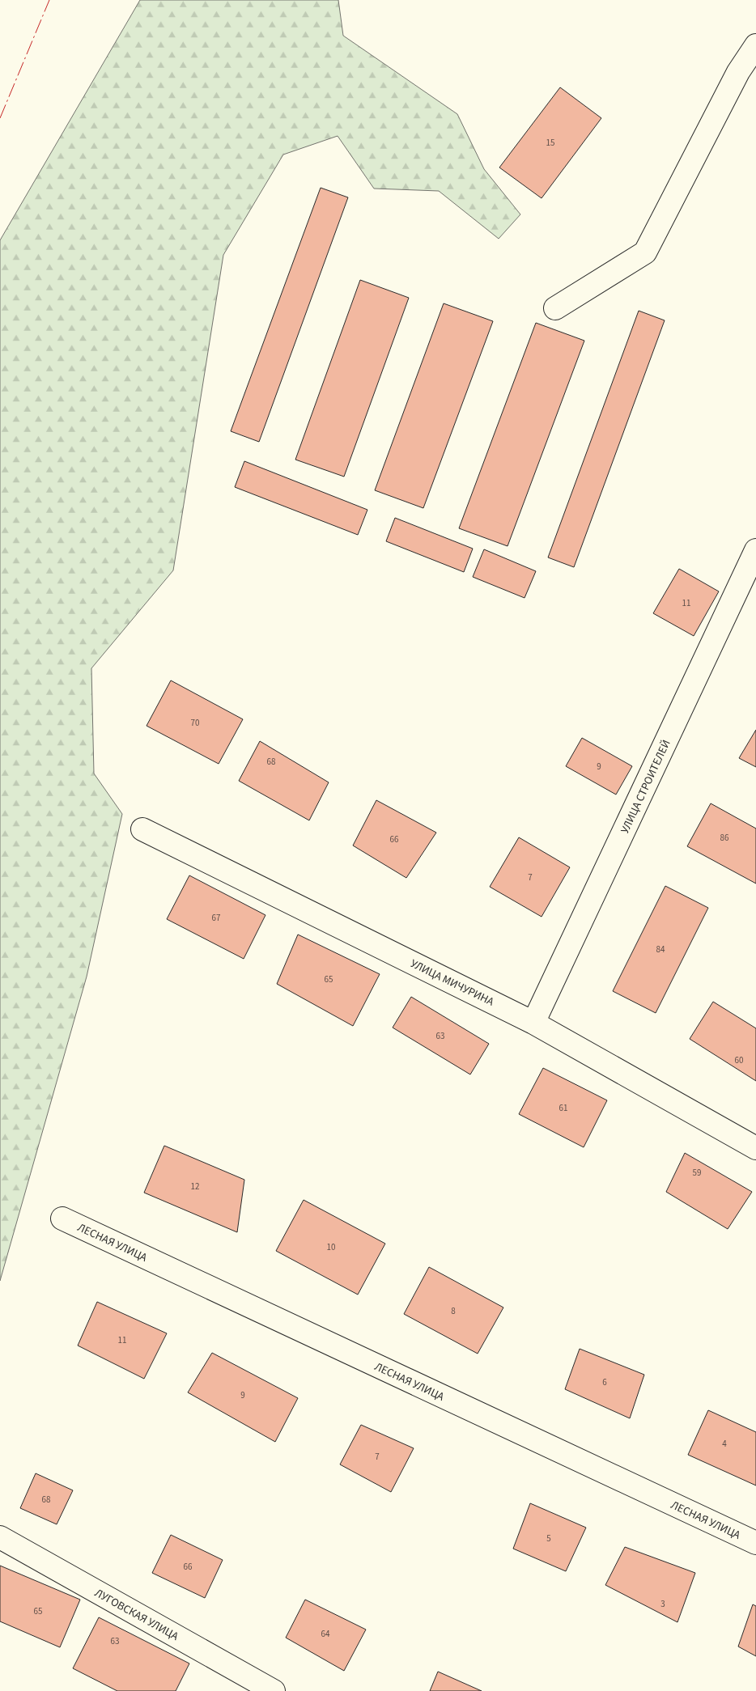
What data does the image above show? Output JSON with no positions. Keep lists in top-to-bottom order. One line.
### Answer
{"streets":{"street":["УЛИЦА СТРОИТЕЛЕЙ","УЛИЦА МИЧУРИНА","ЛЕСНАЯ УЛИЦА","ЛУГОВСКАЯ УЛИЦА"]},"crossings":[["УЛИЦА СТРОИТЕЛЕЙ","УЛИЦА МИЧУРИНА"]],"house_numbers":["15","11","70","68","9","86","66","7","67","84","65","63","60","61","59","12","10","8","11","6","9","4","7","68","5","66","3","65","64","63"]}
